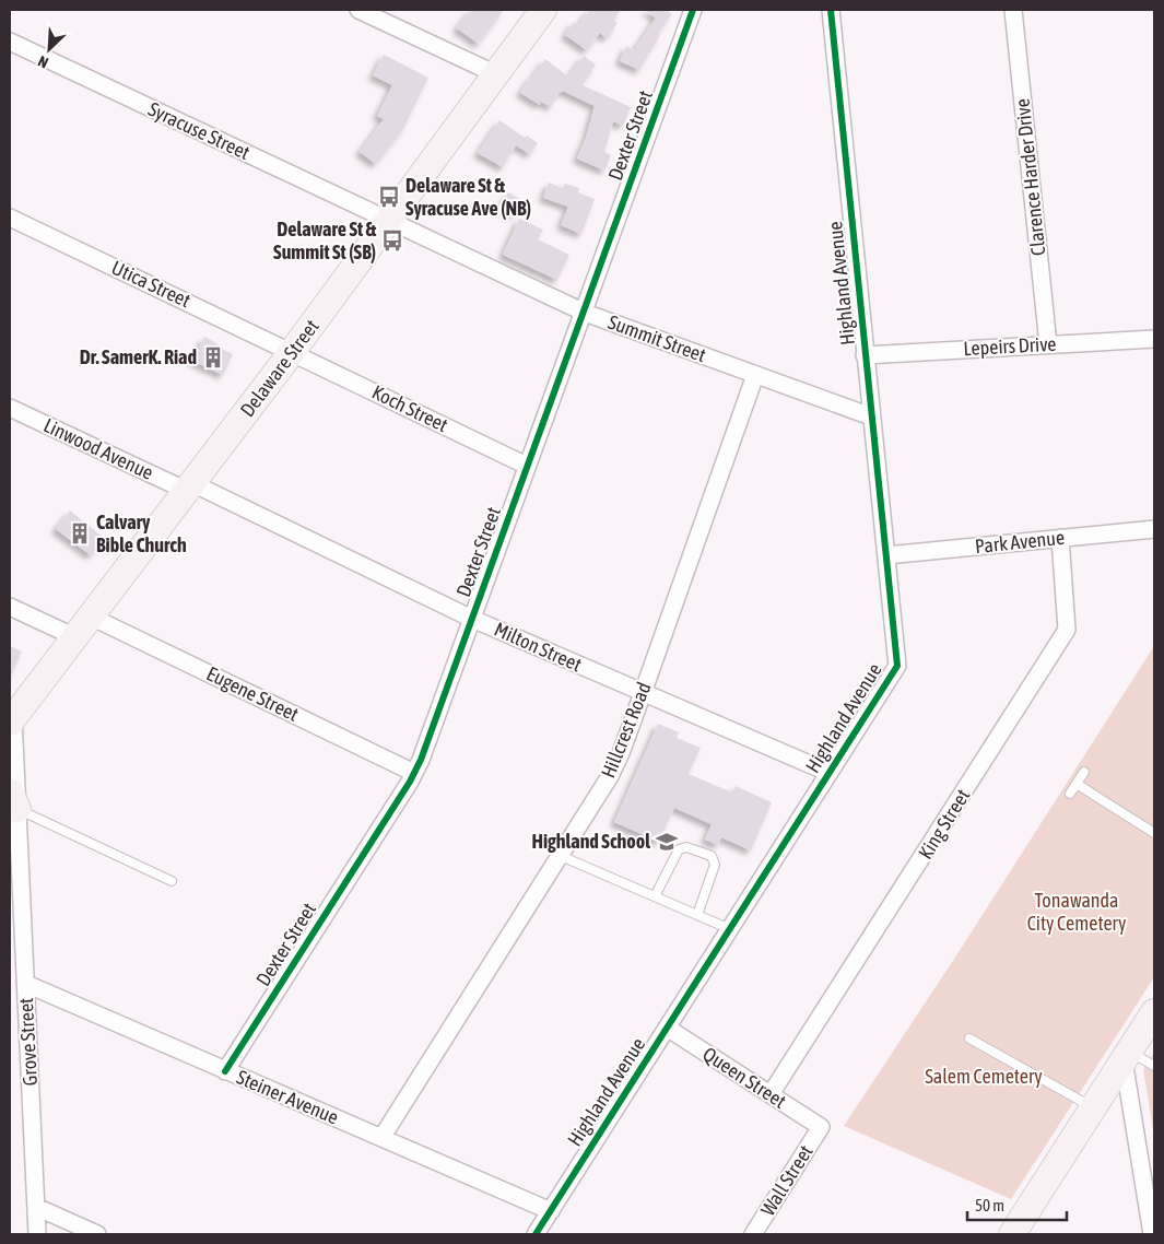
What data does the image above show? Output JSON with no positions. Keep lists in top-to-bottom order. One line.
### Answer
{"streets":{"main road":["Delaware Street"],"street":["Syracuse Street","Dexter Street","Clarence Harder Drive","Highland Avenue","Utica Street","Summit Street","Lepeirs Drive","Koch Street","Linwood Avenue","Park Avenue","Milton Street","Eugene Street","Hillcrest Road","King Street","Grove Street","Queen Street","Steiner Avenue","Wall Street"]},"crossings":[["Syracuse Street","Summit Street"],["Syracuse Street","Delaware Street"],["Dexter Street","Summit Street"],["Dexter Street","Koch Street"],["Dexter Street","Milton Street"],["Dexter Street","Eugene Street"],["Dexter Street","Steiner Avenue"],["Clarence Harder Drive","Lepeirs Drive"],["Highland Avenue","Summit Street"],["Highland Avenue","Lepeirs Drive"],["Highland Avenue","Park Avenue"],["Highland Avenue","Milton Street"],["Highland Avenue","Queen Street"],["Highland Avenue","Steiner Avenue"],["Utica Street","Delaware Street"],["Utica Street","Koch Street"],["Summit Street","Delaware Street"],["Summit Street","Hillcrest Road"],["Delaware Street","Koch Street"],["Delaware Street","Linwood Avenue"],["Delaware Street","Milton Street"],["Delaware Street","Eugene Street"],["Delaware Street","Grove Street"],["Linwood Avenue","Milton Street"],["Park Avenue","King Street"],["Milton Street","Hillcrest Road"],["Hillcrest Road","Steiner Avenue"],["King Street","Queen Street"],["Grove Street","Steiner Avenue"],["Queen Street","Wall Street"]],"parks":["Tonawanda City Cemetery","Salem Cemetery"],"places":{"bus stop":["Delaware St & Syracuse Ave (NB)","Delaware St & Summit St (SB)"],"building":["Dr. SamerK. Riad","Calvary Bible Church"],"school or university":["Highland School"]},"scale_bar":"50 m","north":"bottom left"}
